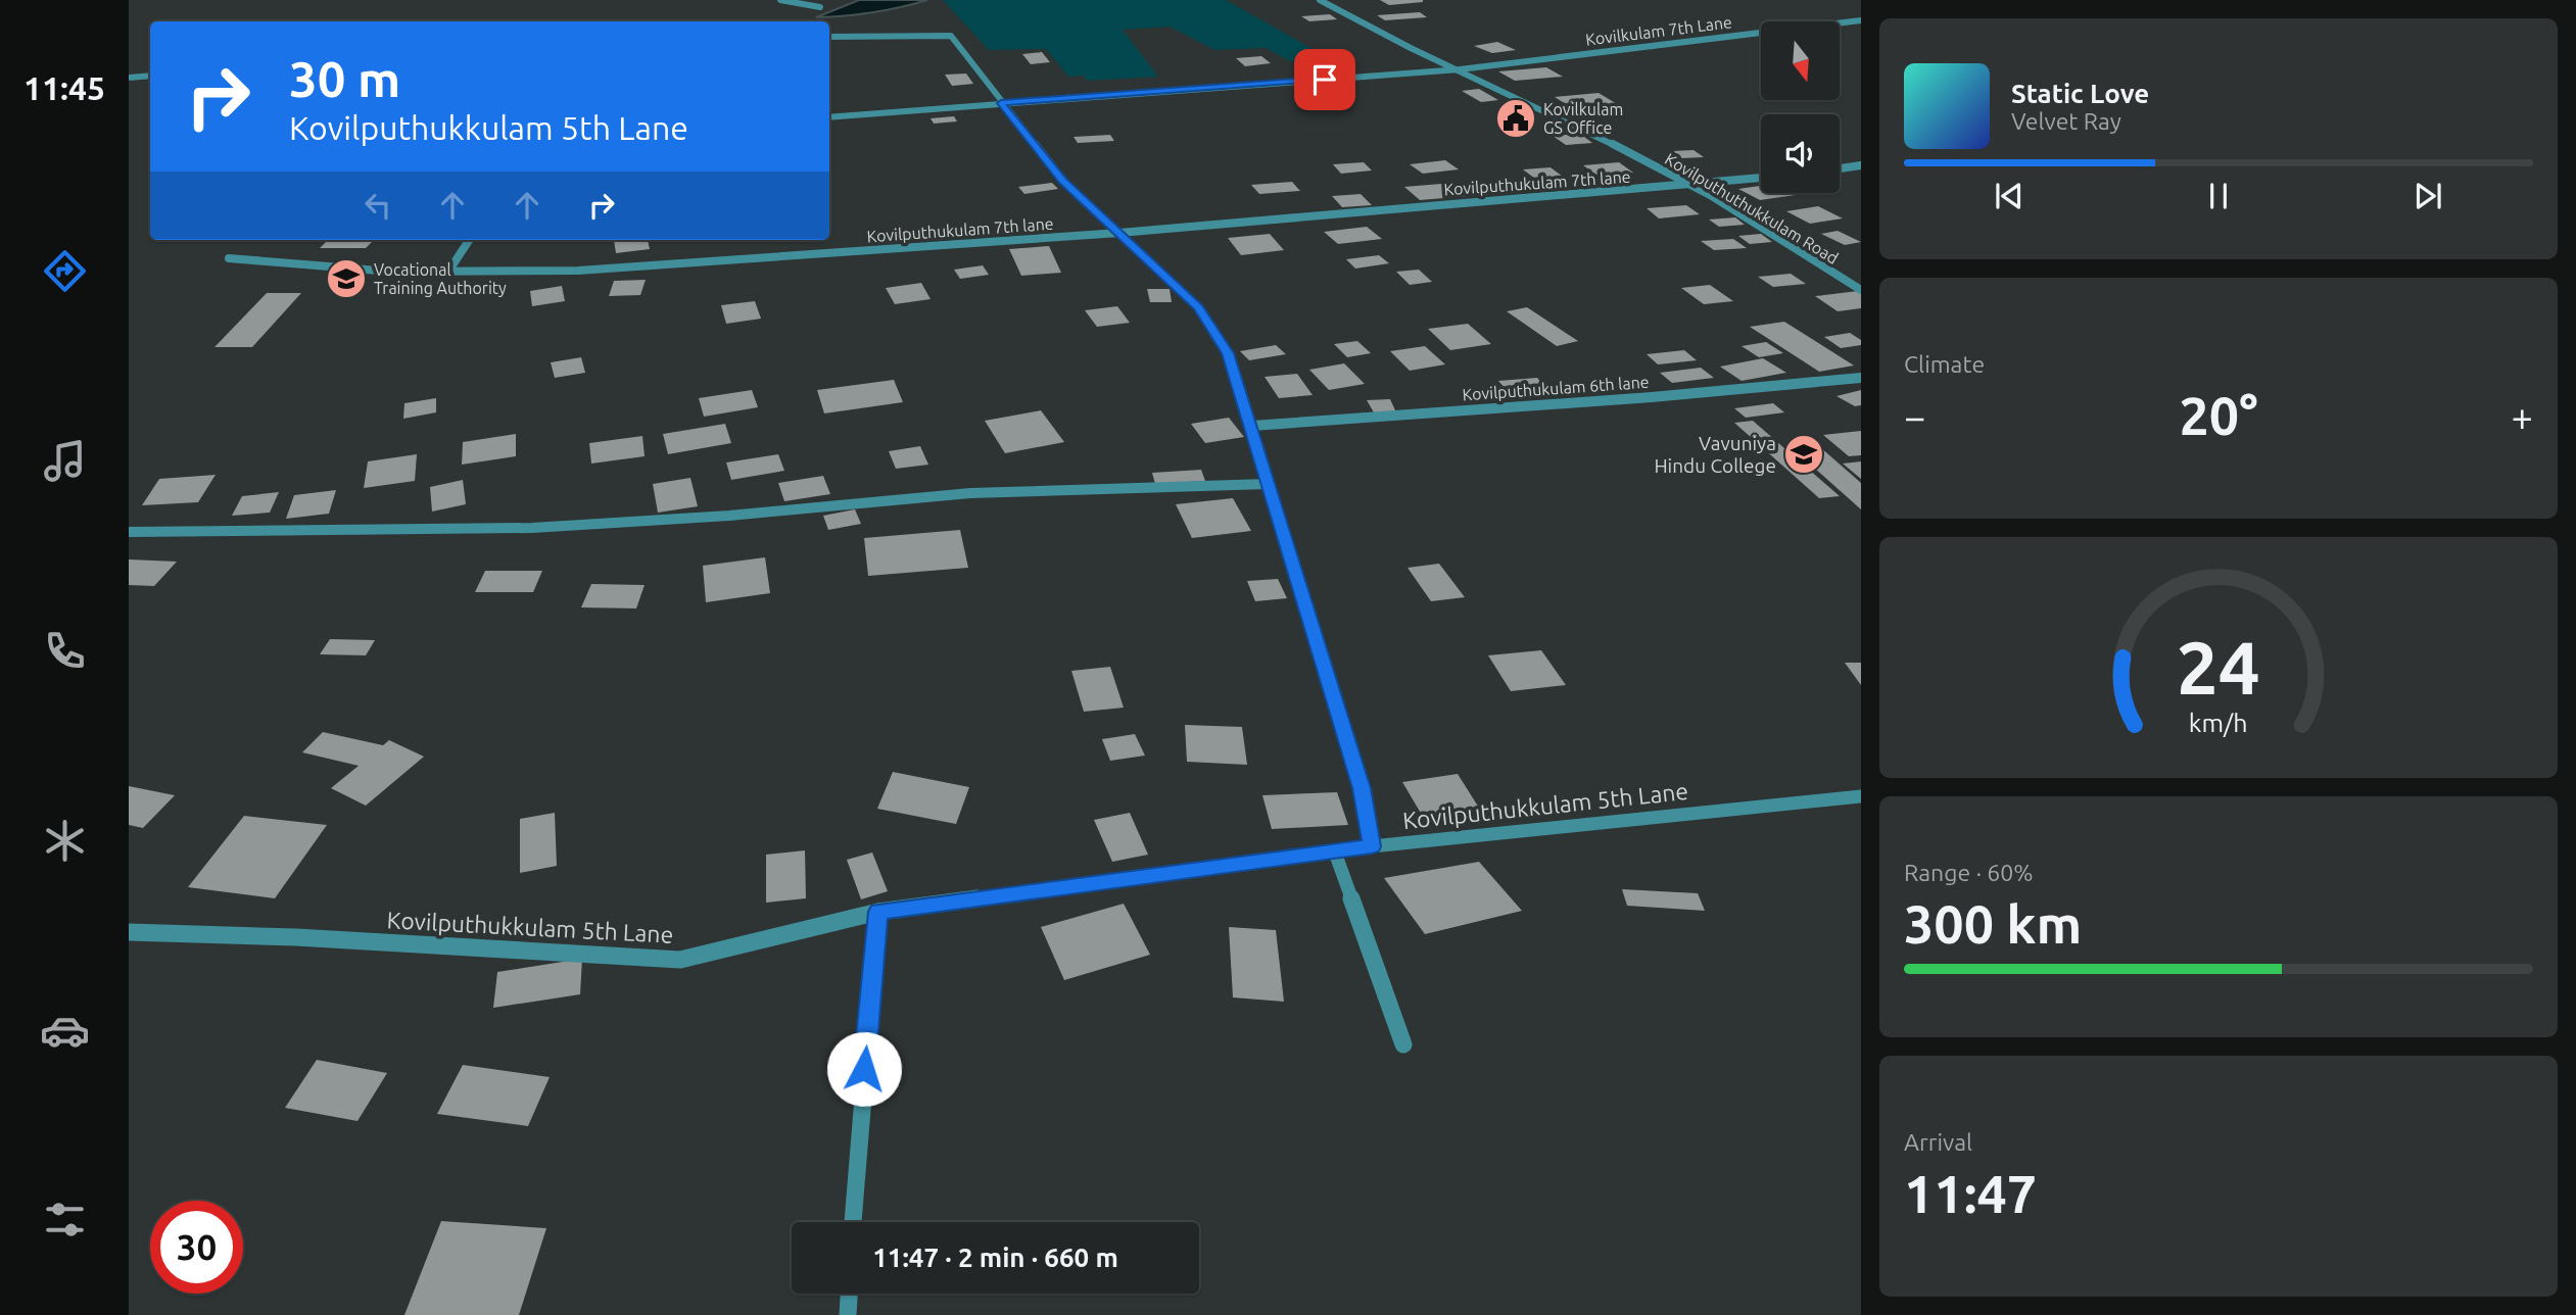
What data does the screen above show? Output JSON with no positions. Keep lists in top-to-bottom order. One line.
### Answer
{"streets":{"street":["Kovilkulam 7th Lane","Kovilputhukulam 7th lane","Kovilputhuthukkulam Road","Kovilputhukulam 6th lane","Kovilputhukkulam 5th Lane"]},"crossings":[["Kovilkulam 7th Lane","Kovilputhuthukkulam Road"],["Kovilputhukulam 7th lane","Kovilputhuthukkulam Road"]],"places":{"public building":["Kovilkulam GS Office"],"school or university":["Vocational Training Authority","Vavuniya Hindu College"]},"north":"bottom","page":{"tabs":"11:45","turn":["30 m","Kovilputhukkulam 5th Lane"],"song":["Static Love","Velvet Ray"],"tile":["Climate",["Range · 60%","300 km"],["Arrival","11:47"]],"heat":["−","20°","+"],"limit":"30","trip":"11:47 · 2 min · 660 m","gauge":["24","km/h"]}}
